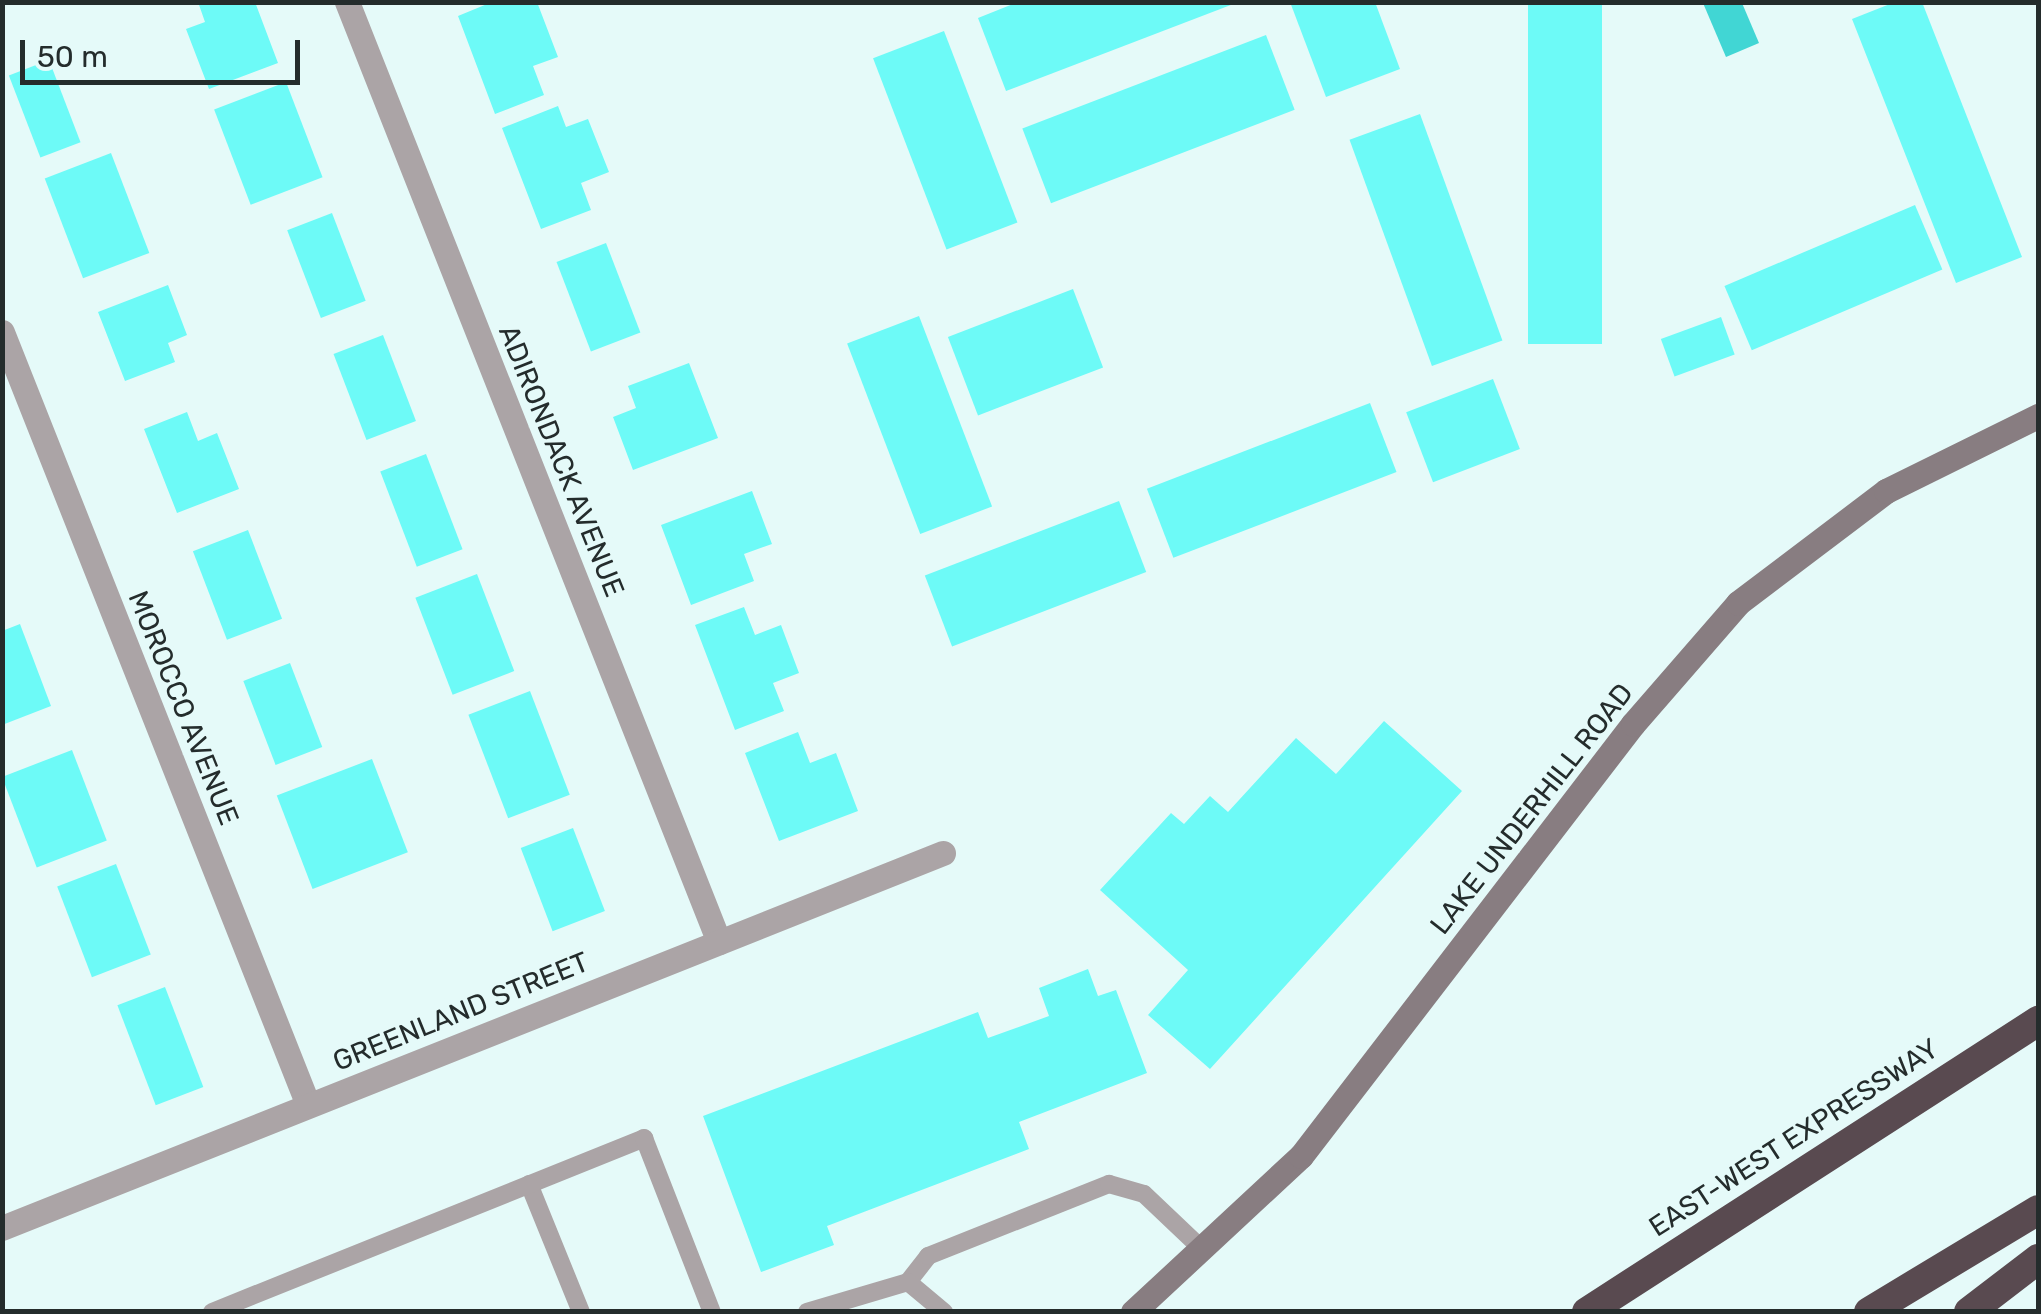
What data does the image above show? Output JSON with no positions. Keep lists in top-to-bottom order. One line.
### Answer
{"streets":{"highway":["EAST-WEST EXPRESSWAY"],"main road":["LAKE UNDERHILL ROAD"],"street":["ADIRONDACK AVENUE","MOROCCO AVENUE","GREENLAND STREET"]},"crossings":[["ADIRONDACK AVENUE","GREENLAND STREET"],["MOROCCO AVENUE","GREENLAND STREET"]],"scale_bar":"50 m"}
